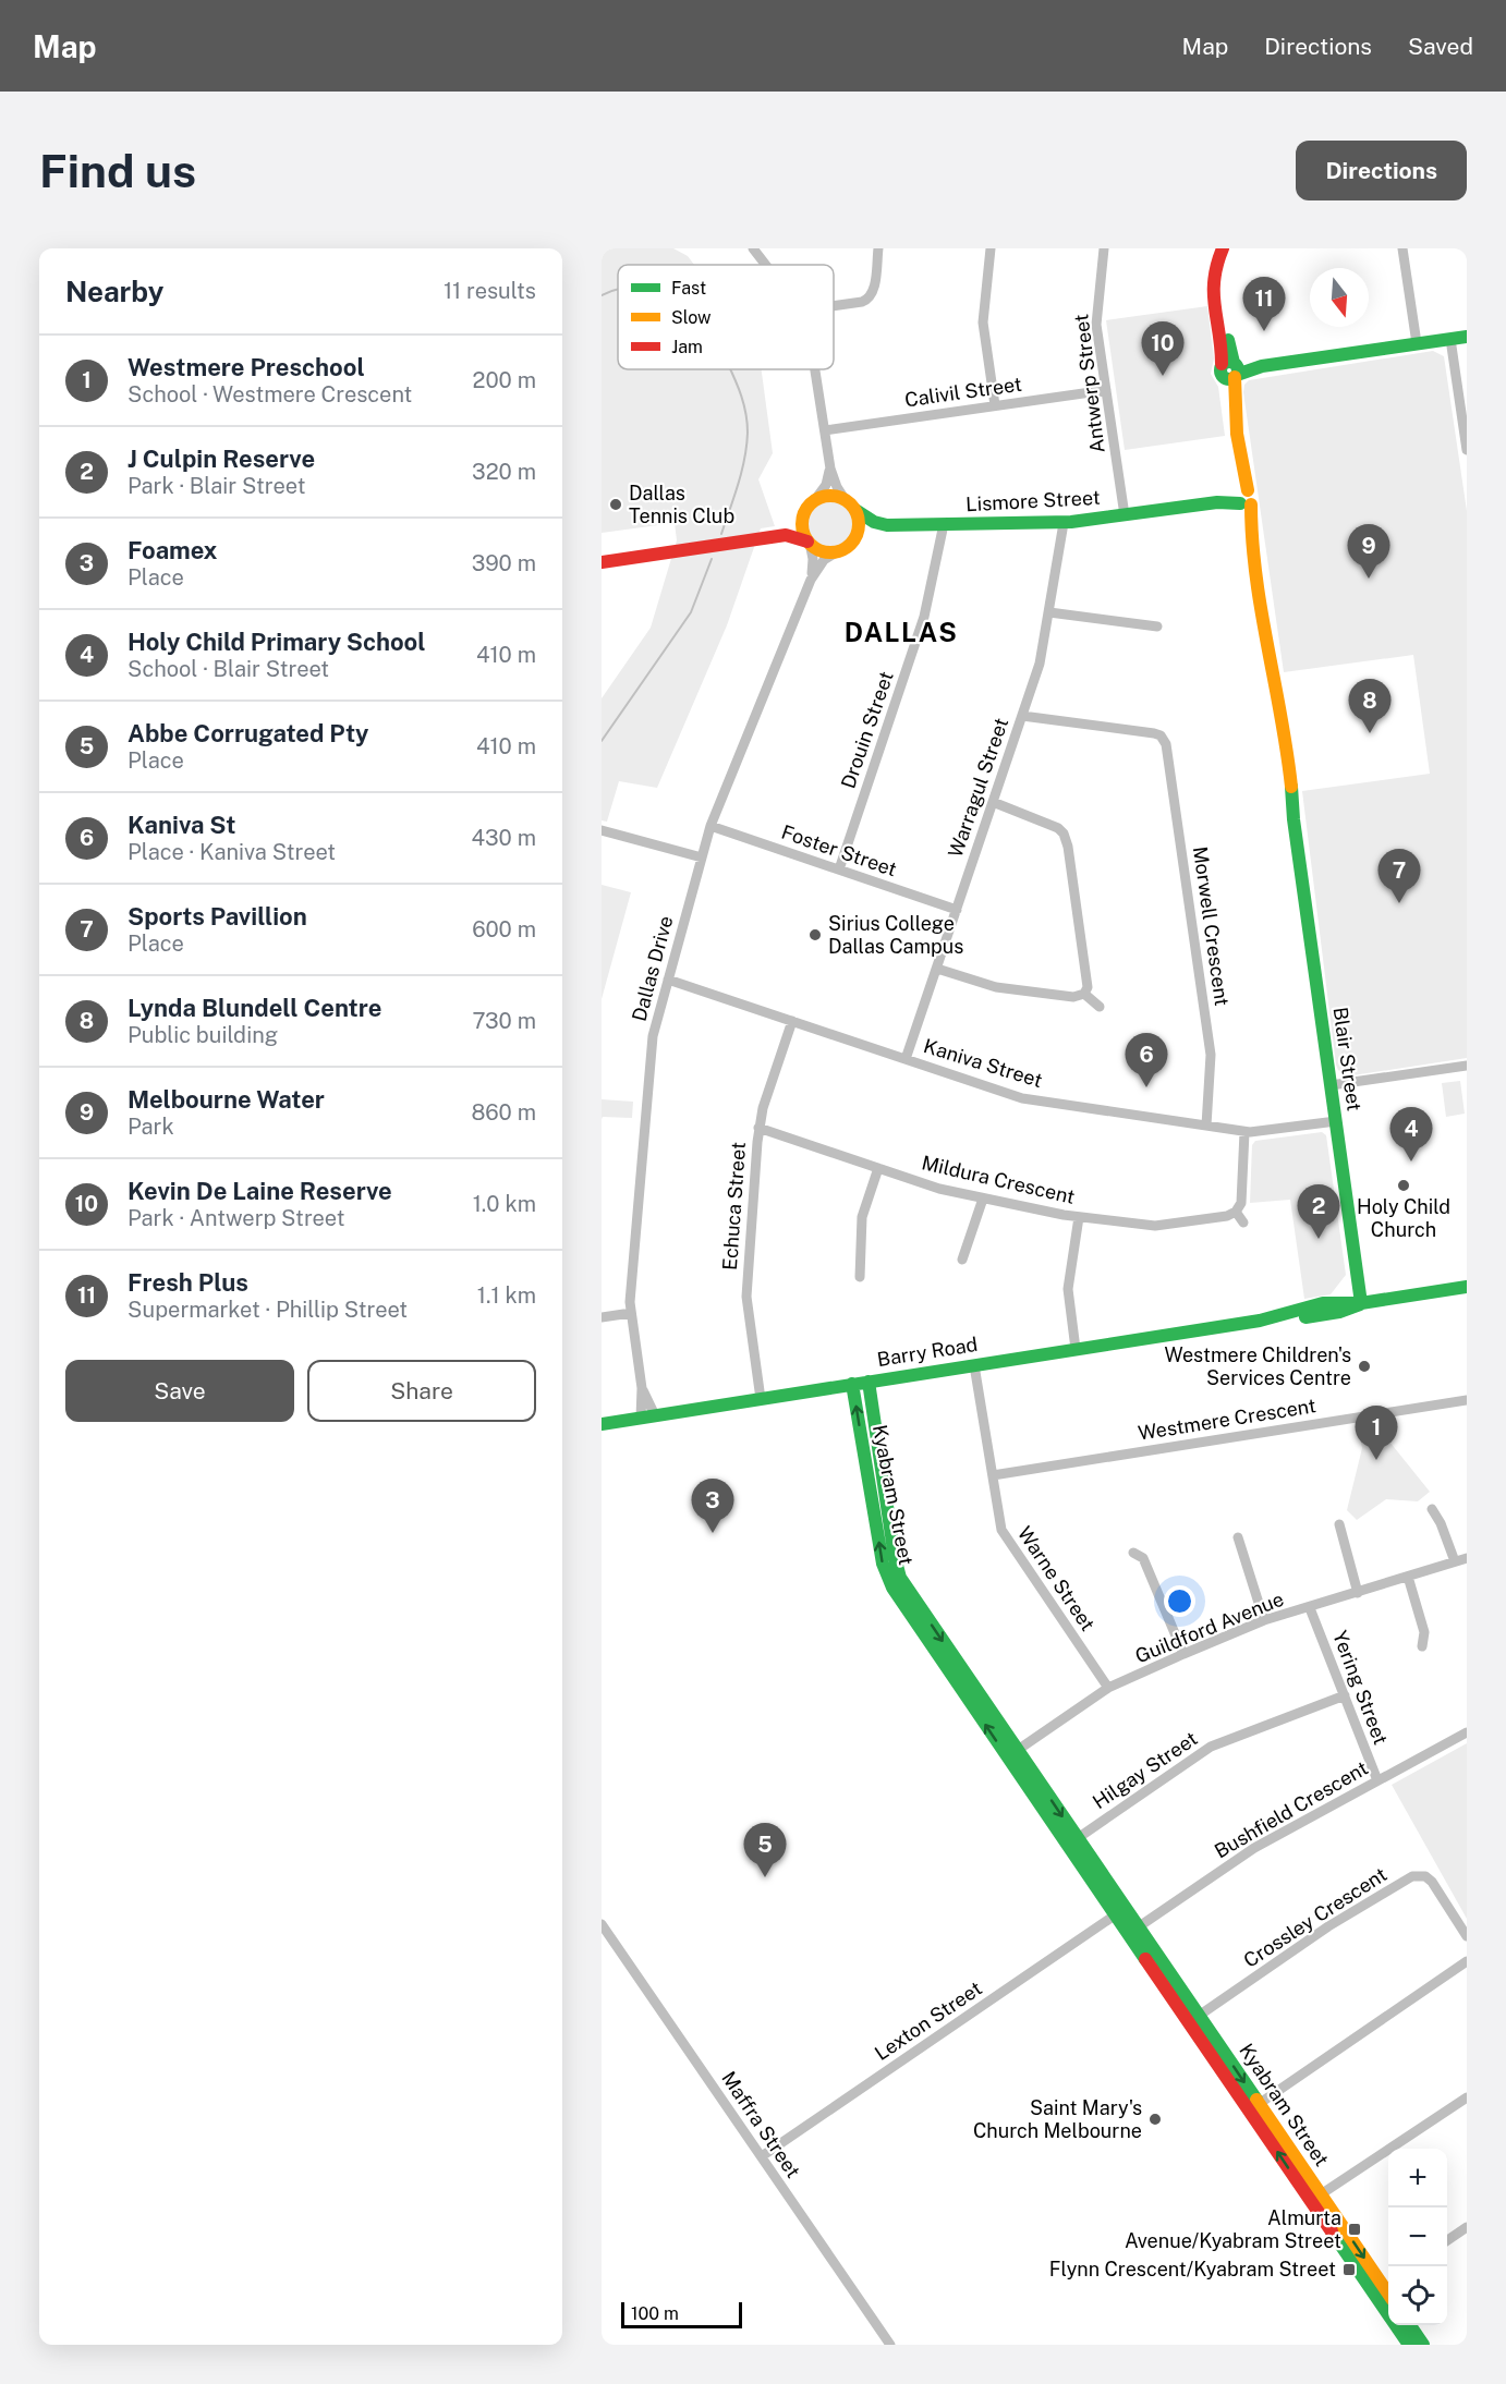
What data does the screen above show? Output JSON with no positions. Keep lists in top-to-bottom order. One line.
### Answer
{"streets":{"street":["Antwerp Street","Calivil Street","Lismore Street","Drouin Street","Warragul Street","Foster Street","Morwell Crescent","Dallas Drive","Blair Street","Kaniva Street","Mildura Crescent","Echuca Street","Barry Road","Westmere Crescent","Kyabram Street","Warne Street","Guildford Avenue","Yering Street","Hilgay Street","Bushfield Crescent","Crossley Crescent","Lexton Street","Maffra Street"]},"crossings":[["Antwerp Street","Calivil Street"],["Antwerp Street","Lismore Street"],["Lismore Street","Drouin Street"],["Lismore Street","Warragul Street"],["Lismore Street","Dallas Drive"],["Lismore Street","Blair Street"],["Drouin Street","Foster Street"],["Warragul Street","Foster Street"],["Warragul Street","Morwell Crescent"],["Warragul Street","Kaniva Street"],["Foster Street","Dallas Drive"],["Morwell Crescent","Kaniva Street"],["Dallas Drive","Kaniva Street"],["Dallas Drive","Barry Road"],["Blair Street","Kaniva Street"],["Blair Street","Barry Road"],["Kaniva Street","Echuca Street"],["Mildura Crescent","Echuca Street"],["Echuca Street","Barry Road"],["Barry Road","Kyabram Street"],["Barry Road","Warne Street"],["Westmere Crescent","Warne Street"],["Kyabram Street","Guildford Avenue"],["Kyabram Street","Hilgay Street"],["Kyabram Street","Bushfield Crescent"],["Kyabram Street","Crossley Crescent"],["Kyabram Street","Lexton Street"],["Warne Street","Guildford Avenue"],["Guildford Avenue","Yering Street"],["Yering Street","Hilgay Street"],["Yering Street","Bushfield Crescent"],["Lexton Street","Maffra Street"]],"districts":["DALLAS"],"places":{"other":["Dallas Tennis Club","Sirius College Dallas Campus","Holy Child Church","Westmere Children's Services Centre","Saint Mary's Church Melbourne"],"transit":["Almurta Avenue/Kyabram Street","Flynn Crescent/Kyabram Street"]},"legend":["Fast","Slow","Jam"],"scale_bar":"100 m","north":"bottom","page":{"header":"Map","nav":["Map","Directions","Saved"],"buttons":["Directions",["Save","Share"]],"title":"Find us","heading":["Nearby","11 results"],"pins":["11","10","9","8","7","6","4","2","1","3","5"],"list":[{"mark":"1","name":"Westmere Preschool","note":"School · Westmere Crescent","value":"200 m"},{"mark":"2","name":"J Culpin Reserve","note":"Park · Blair Street","value":"320 m"},{"mark":"3","name":"Foamex","note":"Place","value":"390 m"},{"mark":"4","name":"Holy Child Primary School","note":"School · Blair Street","value":"410 m"},{"mark":"5","name":"Abbe Corrugated Pty","note":"Place","value":"410 m"},{"mark":"6","name":"Kaniva St","note":"Place · Kaniva Street","value":"430 m"},{"mark":"7","name":"Sports Pavillion","note":"Place","value":"600 m"},{"mark":"8","name":"Lynda Blundell Centre","note":"Public building","value":"730 m"},{"mark":"9","name":"Melbourne Water","note":"Park","value":"860 m"},{"mark":"10","name":"Kevin De Laine Reserve","note":"Park · Antwerp Street","value":"1.0 km"},{"mark":"11","name":"Fresh Plus","note":"Supermarket · Phillip Street","value":"1.1 km"}],"map_buttons":["+","−"],"scale":"100 m"}}
